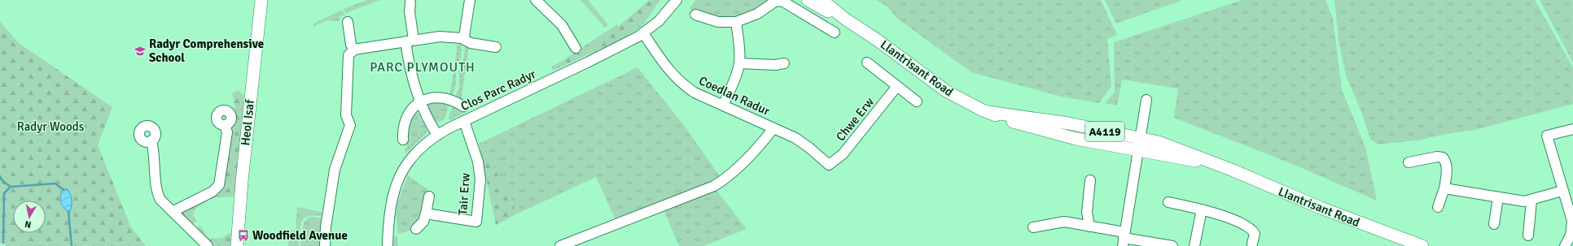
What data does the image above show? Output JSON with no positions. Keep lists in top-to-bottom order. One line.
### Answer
{"streets":{"main road":["Llantrisant Road","Heol Isaf","A4119"],"street":["Clos Parc Radyr","Coedlan Radur","Chwe Erw","Tair Erw"]},"crossings":[["Clos Parc Radyr","Coedlan Radur"],["Clos Parc Radyr","Tair Erw"],["Coedlan Radur","Chwe Erw"]],"districts":["PARC PLYMOUTH"],"parks":["Radyr Woods"],"places":{"school or university":["Radyr Comprehensive School"],"bus stop":["Woodfield Avenue"]},"north":"bottom"}
